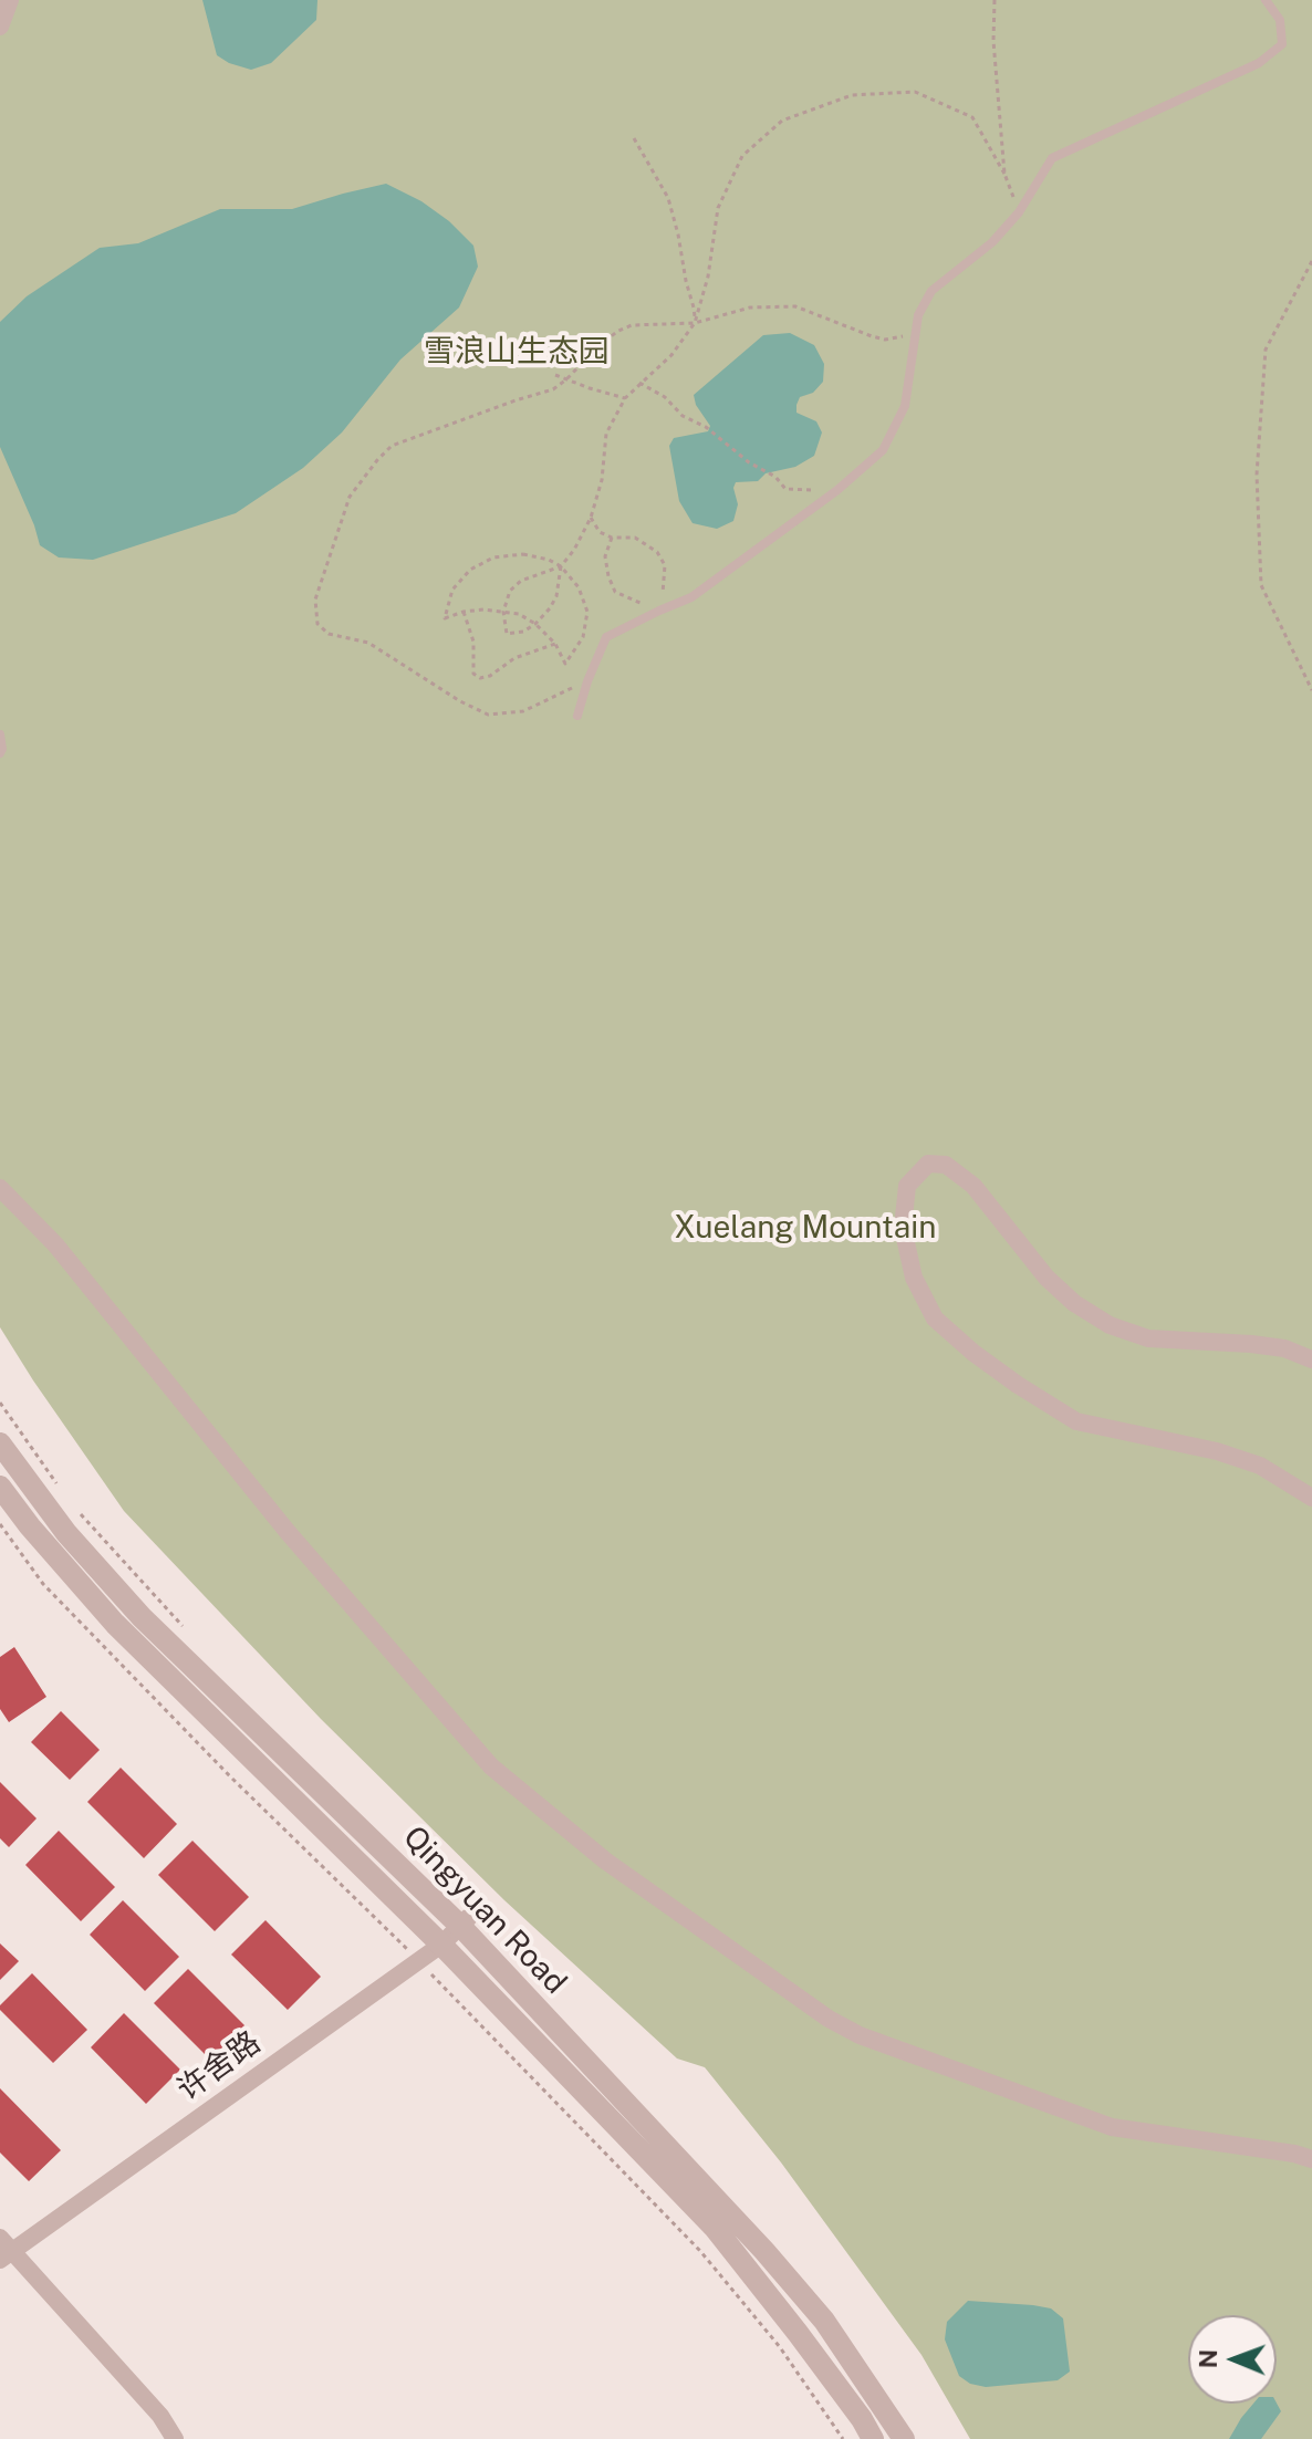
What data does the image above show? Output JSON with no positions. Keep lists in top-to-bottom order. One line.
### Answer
{"streets":{"street":["Qingyuan Road","许舍路"]},"crossings":[["Qingyuan Road","许舍路"]],"parks":["雪浪山生态园","Xuelang Mountain"],"north":"left"}
